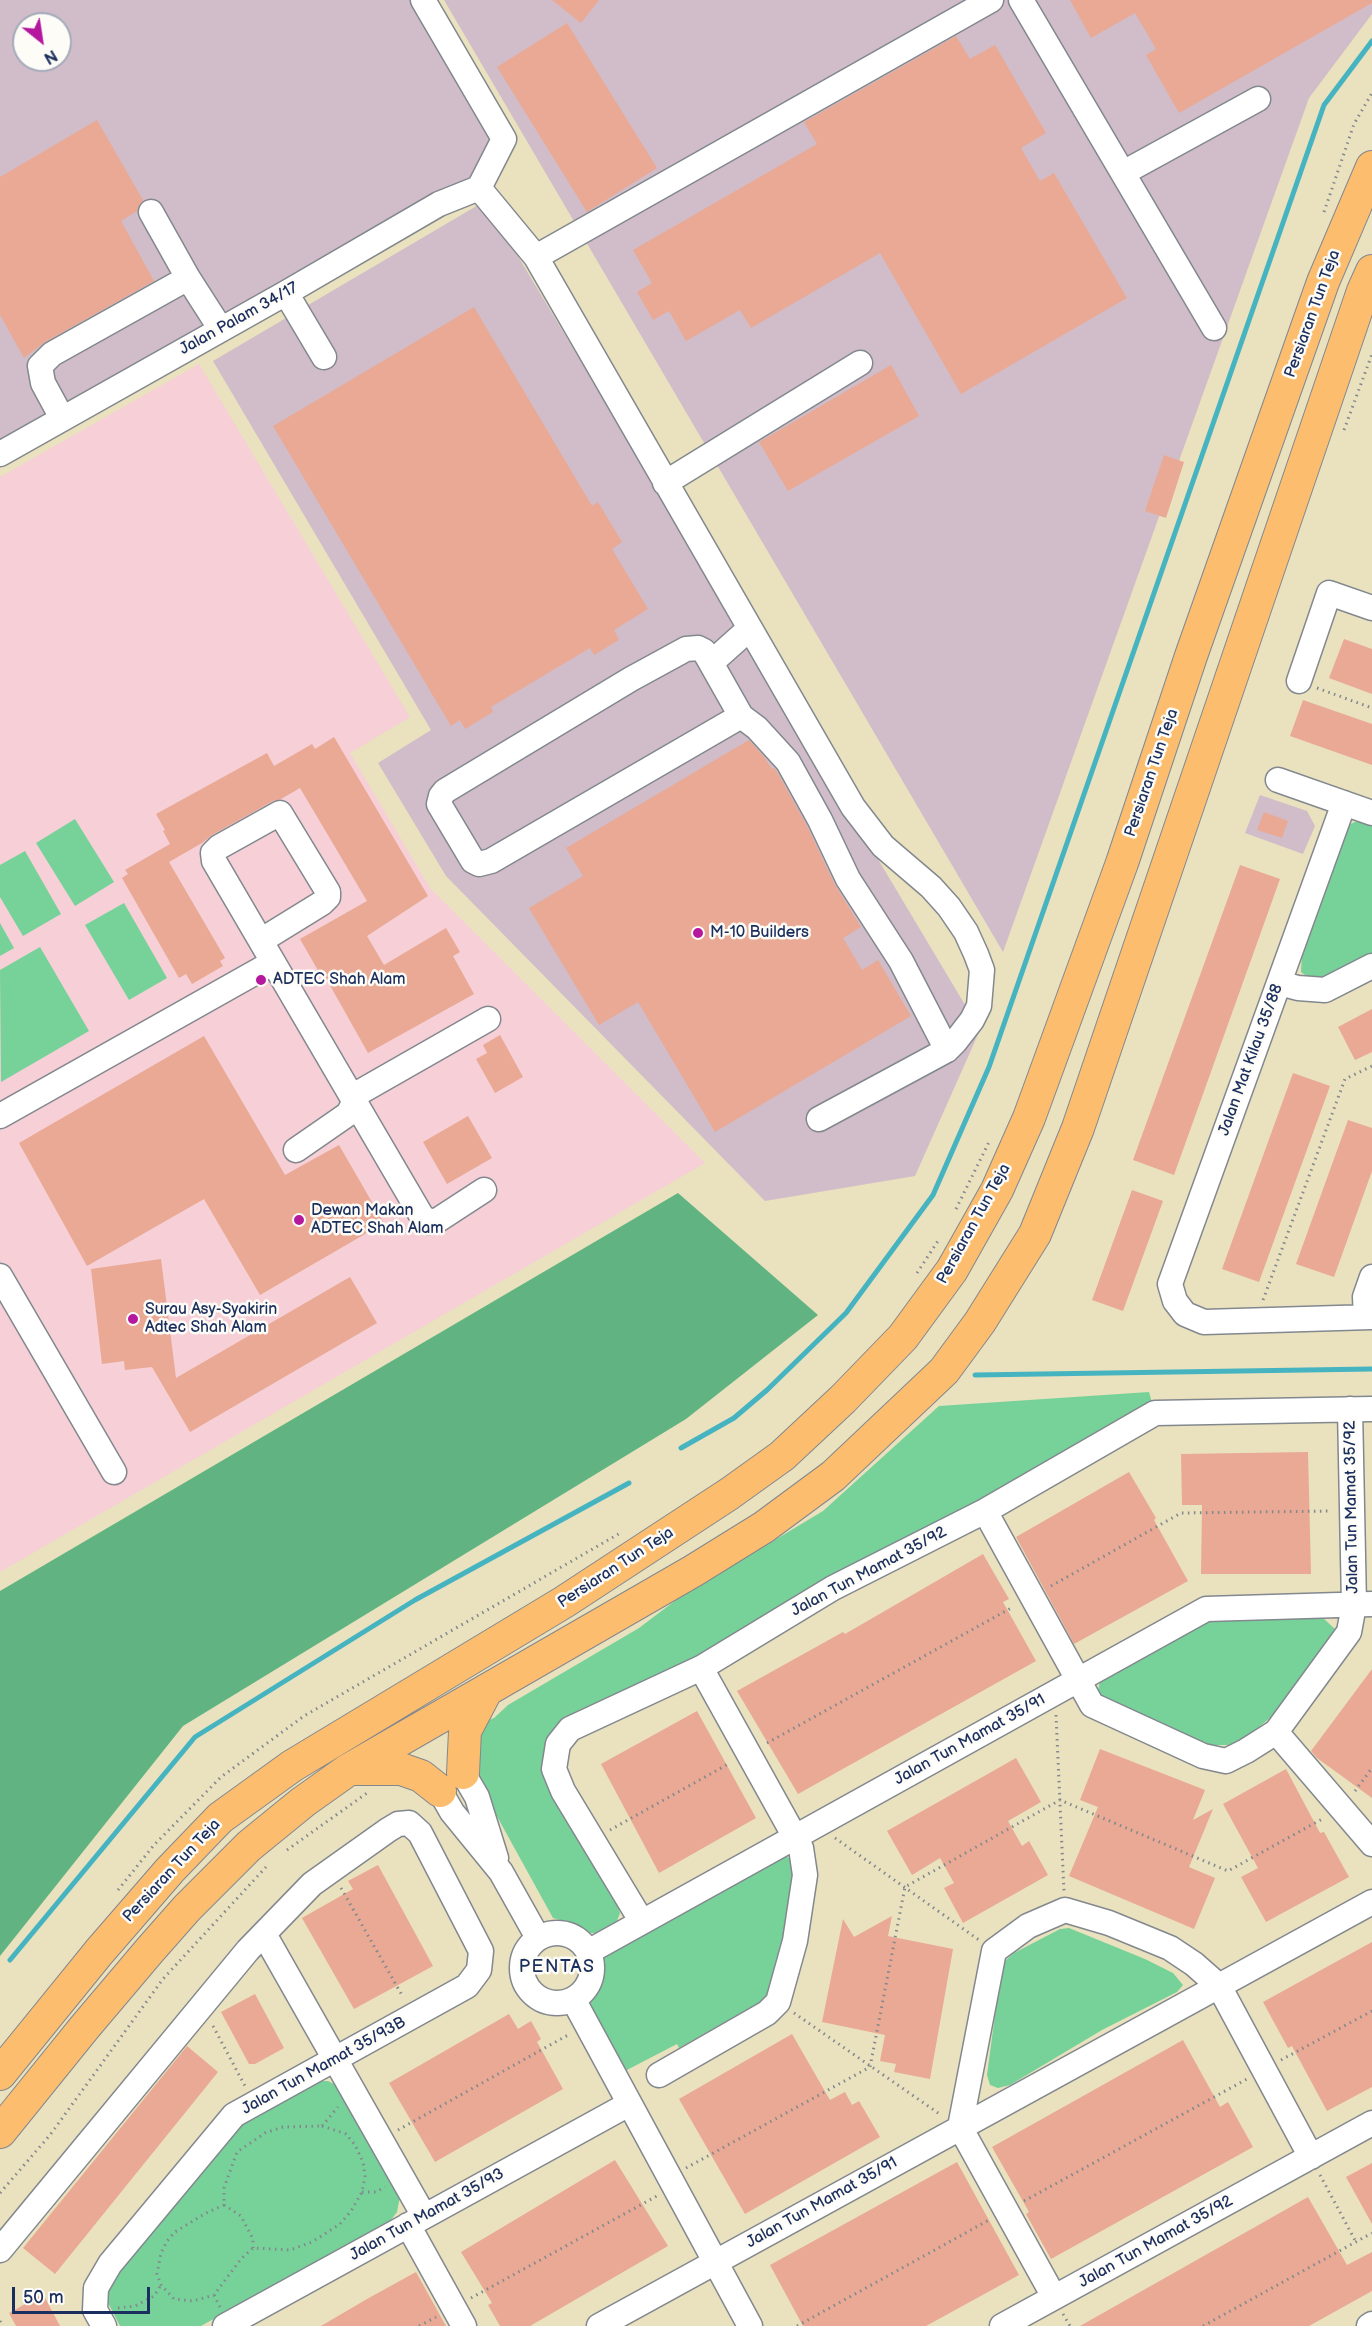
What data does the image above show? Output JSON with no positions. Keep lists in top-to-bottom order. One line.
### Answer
{"streets":{"main road":["Persiaran Tun Teja"],"street":["Jalan Palam 34/17","Jalan Mat Kilau 35/88","Jalan Tun Mamat 35/92","Jalan Tun Mamat 35/91","Jalan Tun Mamat 35/93B","Jalan Tun Mamat 35/93"]},"crossings":[["Jalan Tun Mamat 35/92","Jalan Tun Mamat 35/91"]],"districts":["PENTAS"],"places":["M-10 Builders","ADTEC Shah Alam","Dewan Makan ADTEC Shah Alam","Surau Asy-Syakirin Adtec Shah Alam"],"scale_bar":"50 m","north":"bottom right"}
